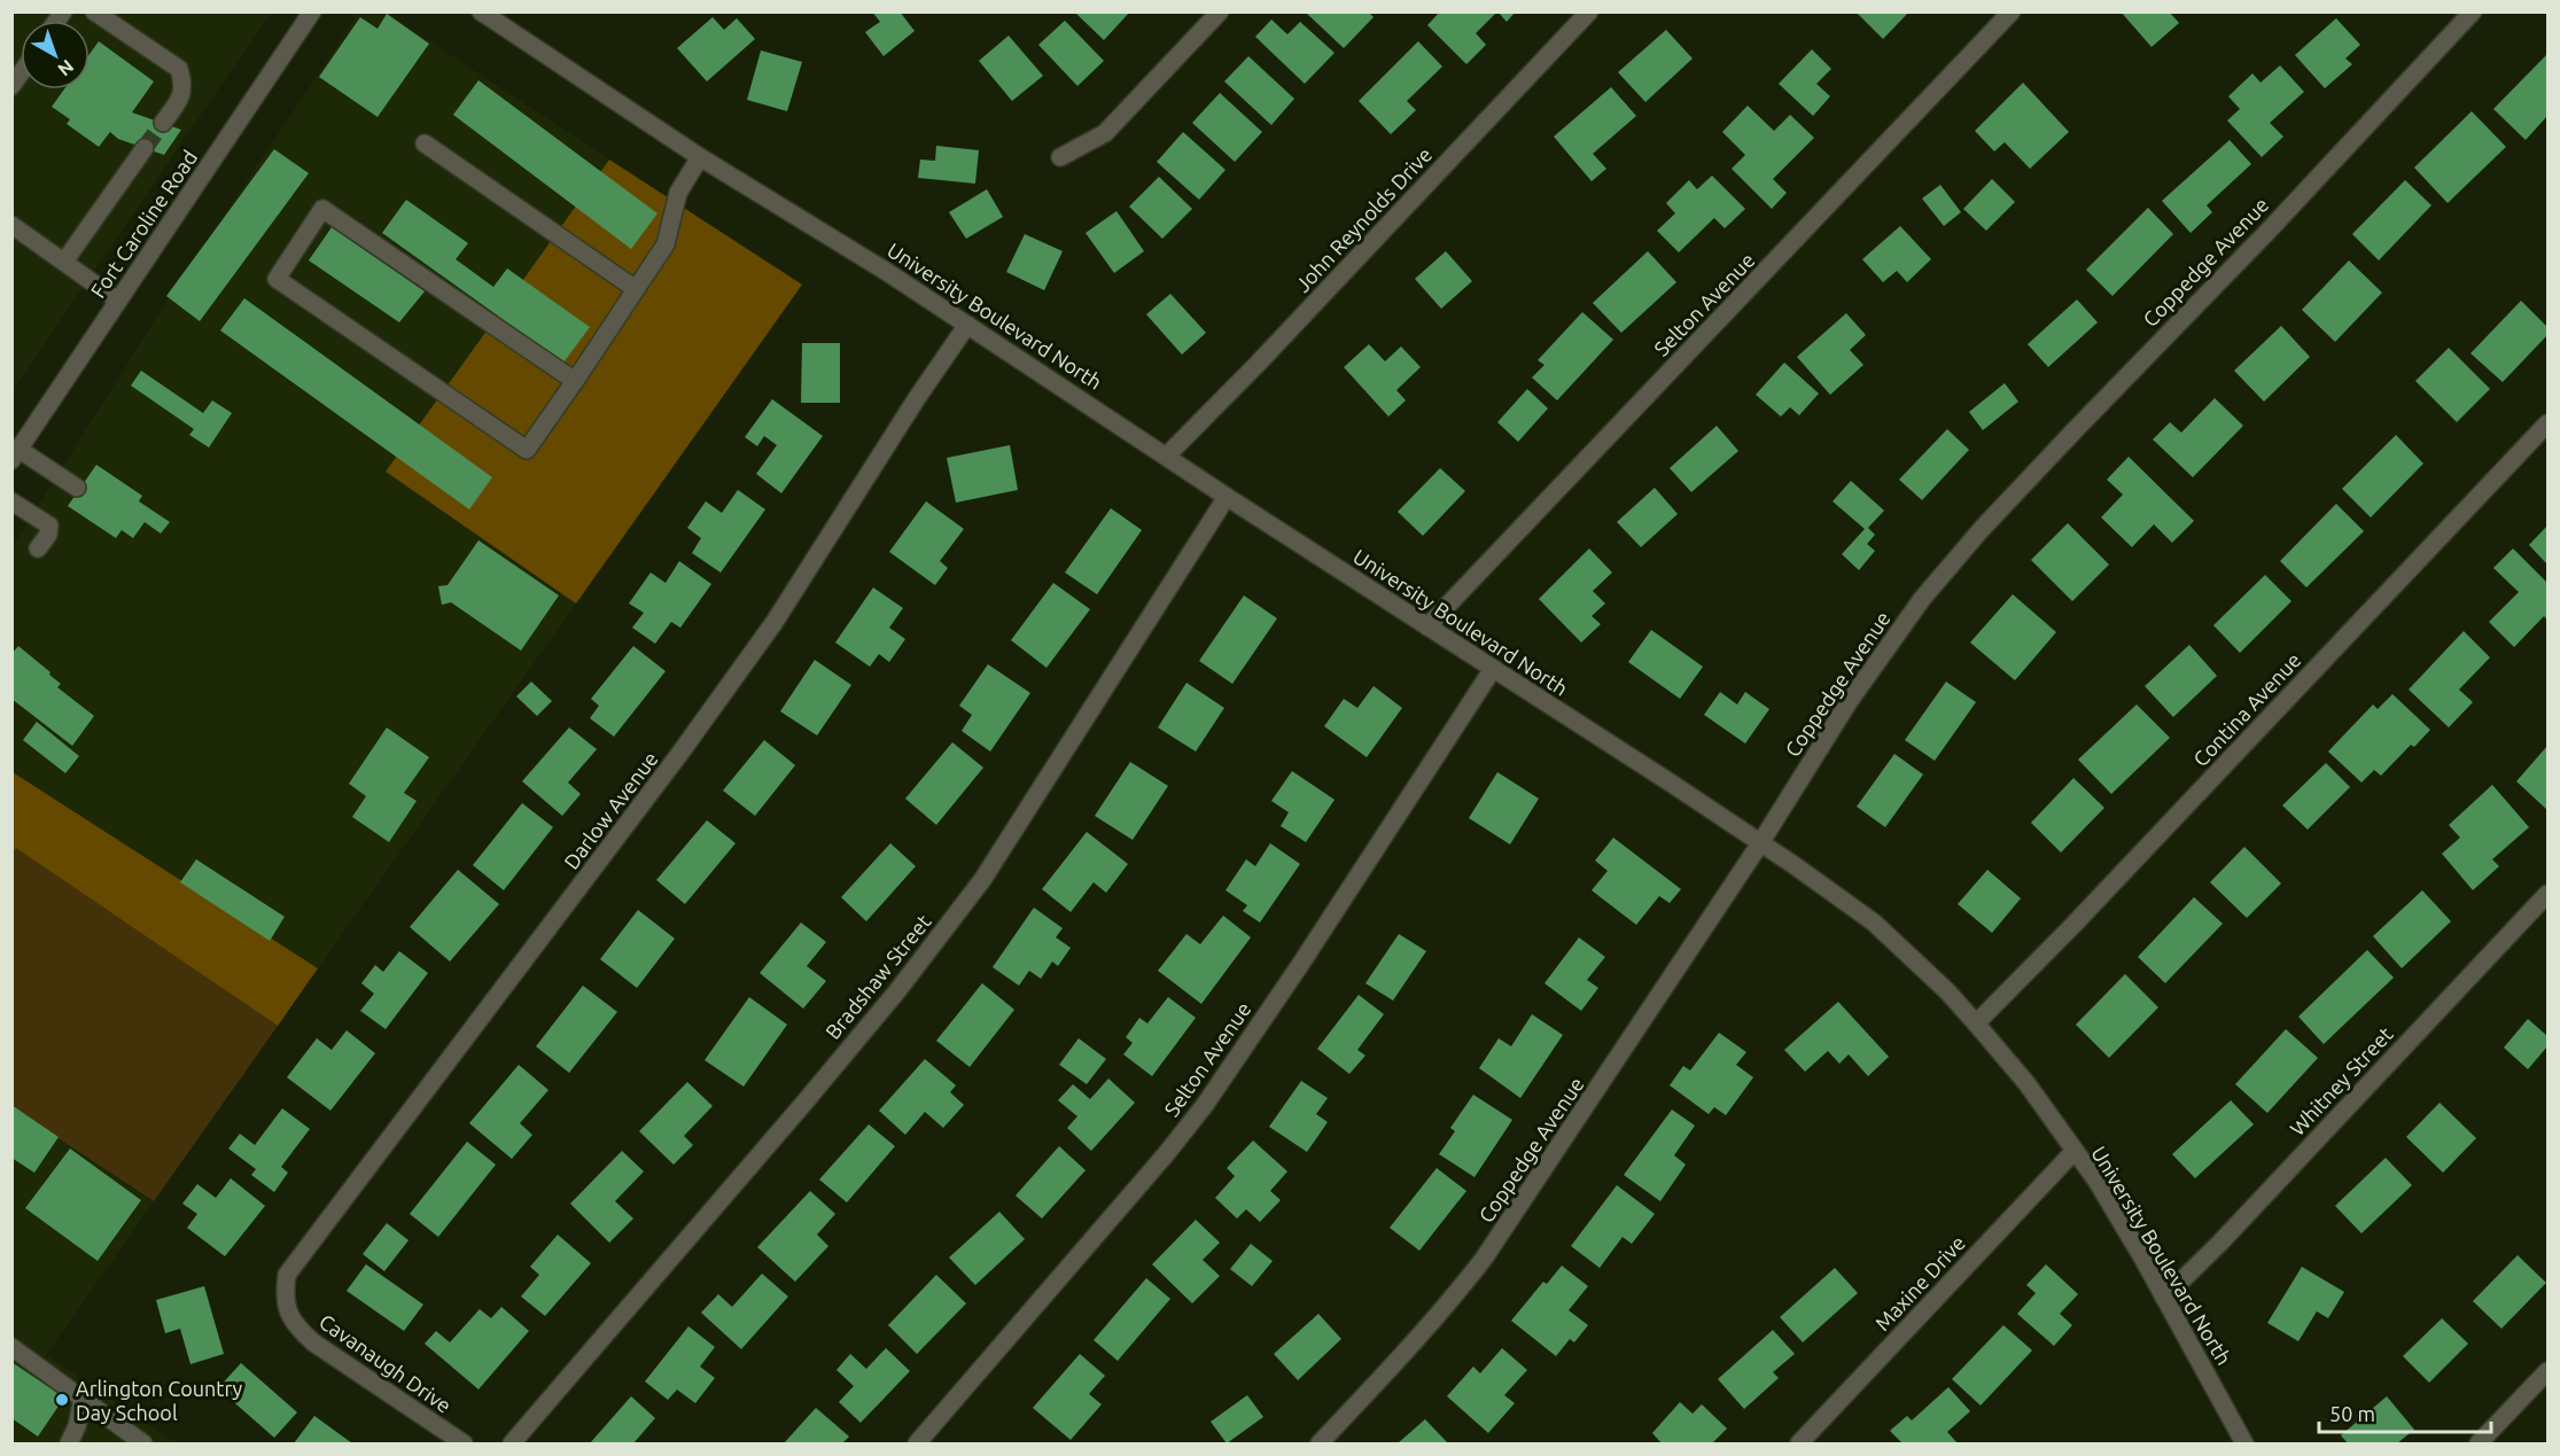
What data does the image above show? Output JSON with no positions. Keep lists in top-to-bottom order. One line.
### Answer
{"streets":{"street":["John Reynolds Drive","Fort Caroline Road","Coppedge Avenue","Selton Avenue","University Boulevard North","Contina Avenue","Darlow Avenue","Bradshaw Street","Whitney Street","Maxine Drive","Cavanaugh Drive"]},"crossings":[["John Reynolds Drive","University Boulevard North"],["Coppedge Avenue","University Boulevard North"],["Selton Avenue","University Boulevard North"],["University Boulevard North","Contina Avenue"],["University Boulevard North","Darlow Avenue"],["University Boulevard North","Bradshaw Street"],["University Boulevard North","Whitney Street"],["University Boulevard North","Maxine Drive"],["Darlow Avenue","Cavanaugh Drive"]],"places":["Arlington Country Day School"],"scale_bar":"50 m","north":"bottom right"}
